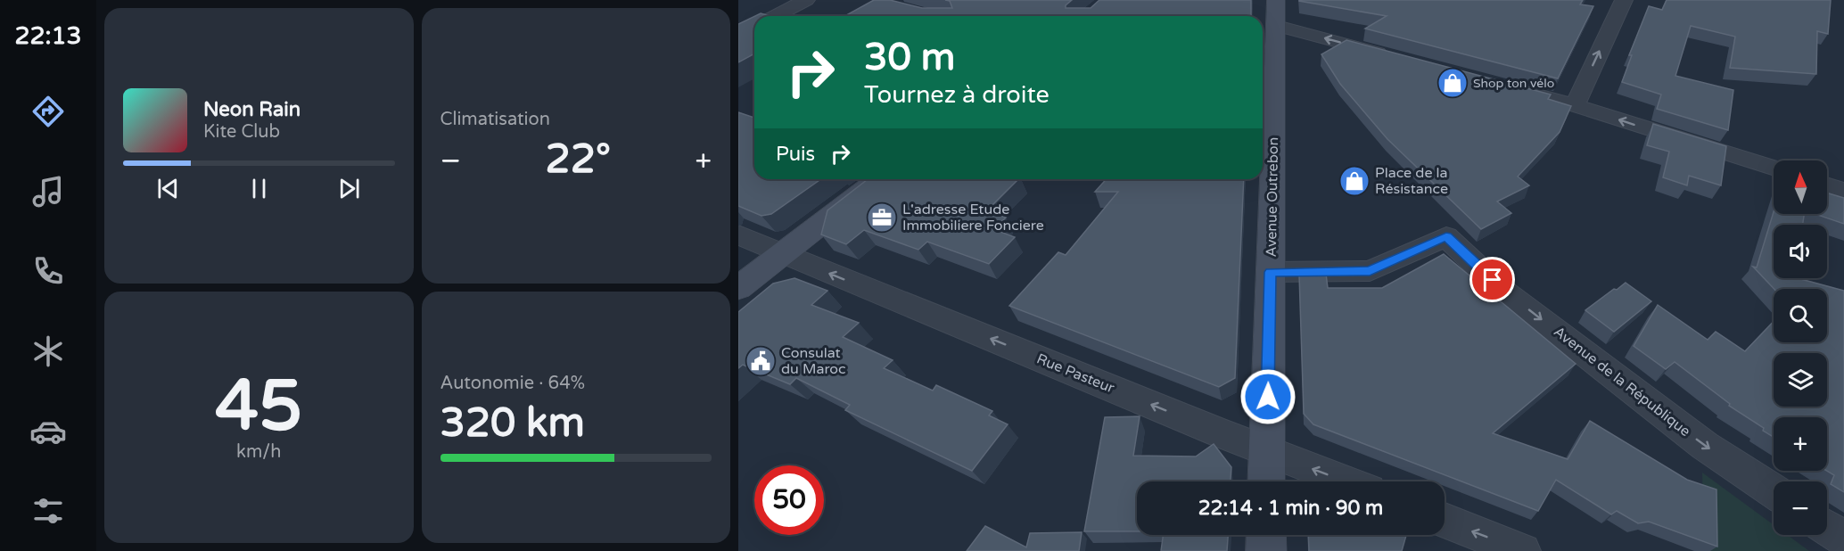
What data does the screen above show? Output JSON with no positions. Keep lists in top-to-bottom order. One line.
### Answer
{"streets":{"main road":["Avenue Outrebon"],"street":["Rue Pasteur","Avenue de la République"]},"crossings":[["Avenue Outrebon","Rue Pasteur"],["Avenue Outrebon","Avenue de la République"]],"one_way":["Rue Pasteur"],"places":{"shop":["Shop ton vélo","Place de la Résistance"],"office":["L'adresse Etude Immobiliere Fonciere"],"public building":["Consulat du Maroc"]},"north":"top","page":{"tabs":"22:13","tile":["Climatisation",["45","km/h"],["Autonomie · 64%","320 km"]],"turn":["30 m","Tournez à droite"],"song":["Neon Rain","Kite Club"],"then":"Puis","heat":["−","22°","+"],"map_buttons":["+","−"],"limit":"50","trip":"22:14 · 1 min · 90 m"}}
